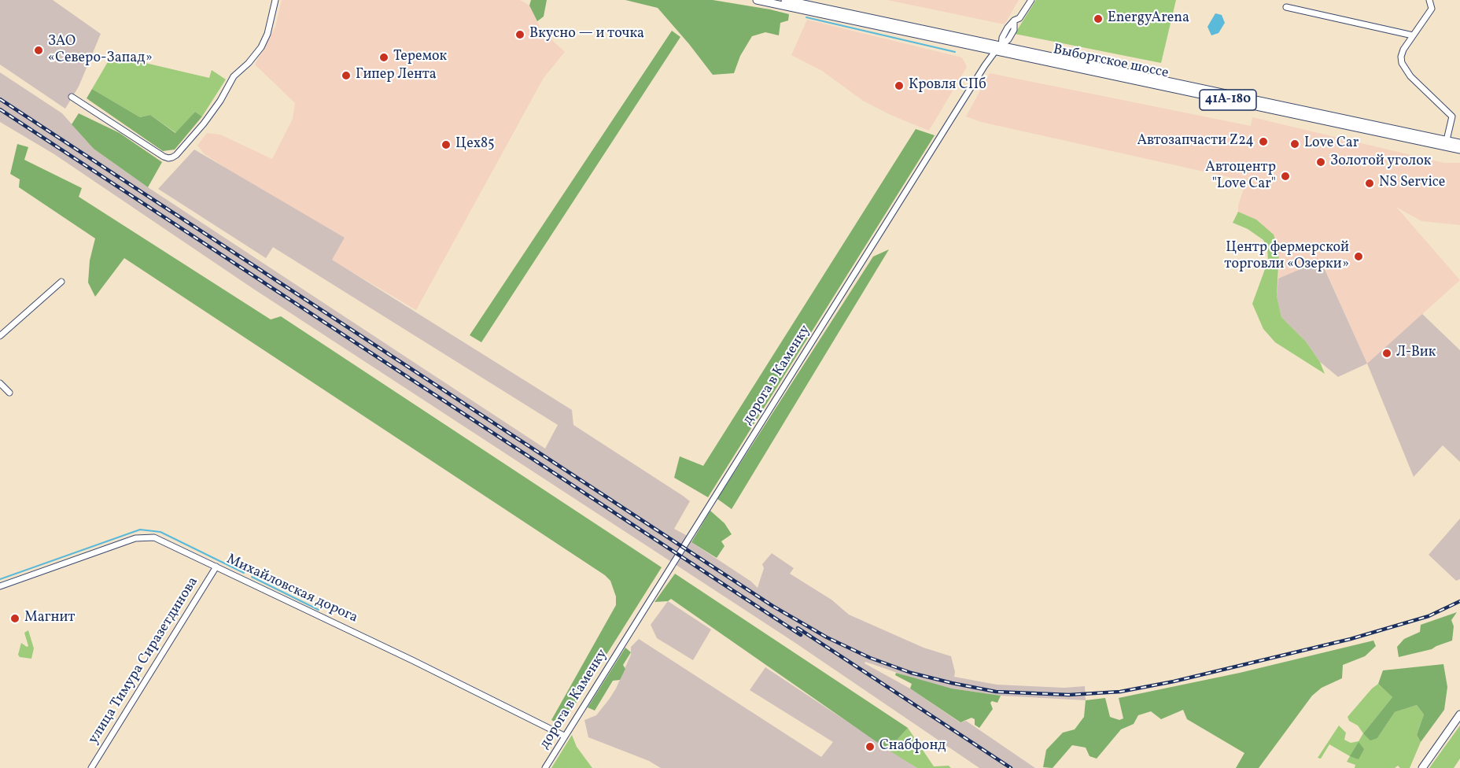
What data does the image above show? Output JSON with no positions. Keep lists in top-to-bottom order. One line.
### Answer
{"streets":{"main road":["Выборгское шоссе","41А-180"],"street":["дорога в Каменку","Михайловская дорога","улица Тимура Сиразетдинова"]},"crossings":[["Выборгское шоссе","дорога в Каменку"],["дорога в Каменку","Михайловская дорога"],["Михайловская дорога","улица Тимура Сиразетдинова"]],"places":["EnergyArena","Вкусно — и точка","ЗАО «Северо-Запад»","Теремок","Гипер Лента","Кровля СПб","Автозапчасти Z24","Love Car","Цех85","Золотой уголок","Автоцентр \"Love Car\"","NS Service","Центр фермерской торговли «Озерки»","Л-Вик","Магнит","Снабфонд"]}
